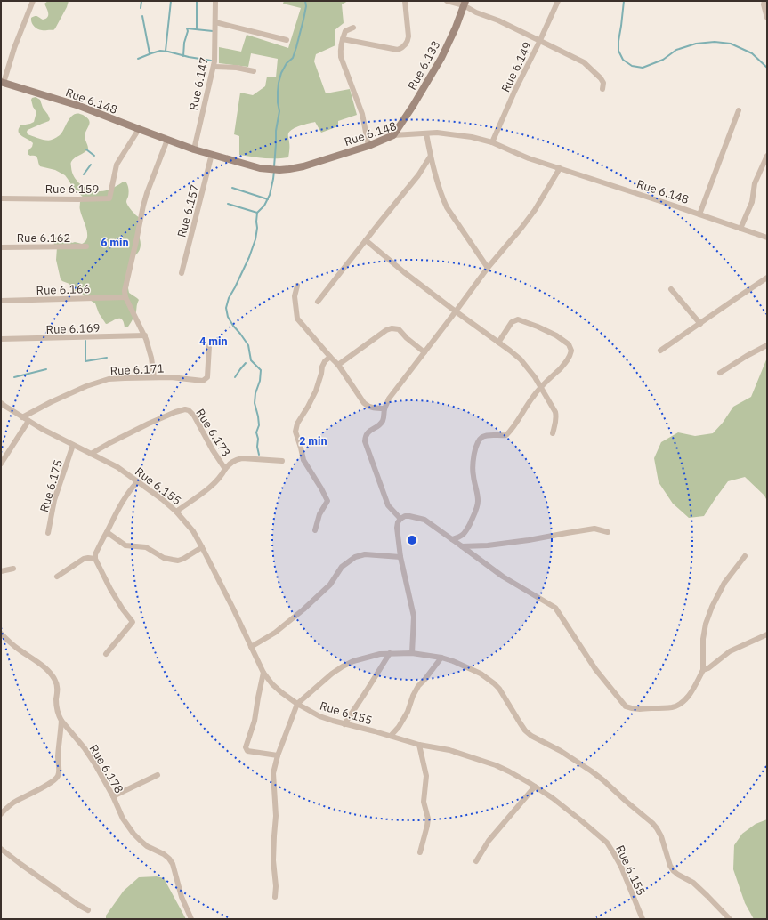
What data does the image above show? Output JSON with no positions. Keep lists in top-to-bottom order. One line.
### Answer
{"streets":{"street":["Rue 6.133","Rue 6.149","Rue 6.147","Rue 6.148","Rue 6.159","Rue 6.157","Rue 6.162","Rue 6.166","Rue 6.169","Rue 6.171","Rue 6.173","Rue 6.175","Rue 6.155","Rue 6.178"]},"crossings":[["Rue 6.133","Rue 6.148"],["Rue 6.149","Rue 6.148"],["Rue 6.147","Rue 6.148"],["Rue 6.148","Rue 6.159"],["Rue 6.148","Rue 6.157"],["Rue 6.171","Rue 6.155"],["Rue 6.173","Rue 6.155"],["Rue 6.175","Rue 6.155"]],"rings":["6 min","4 min","2 min"]}
